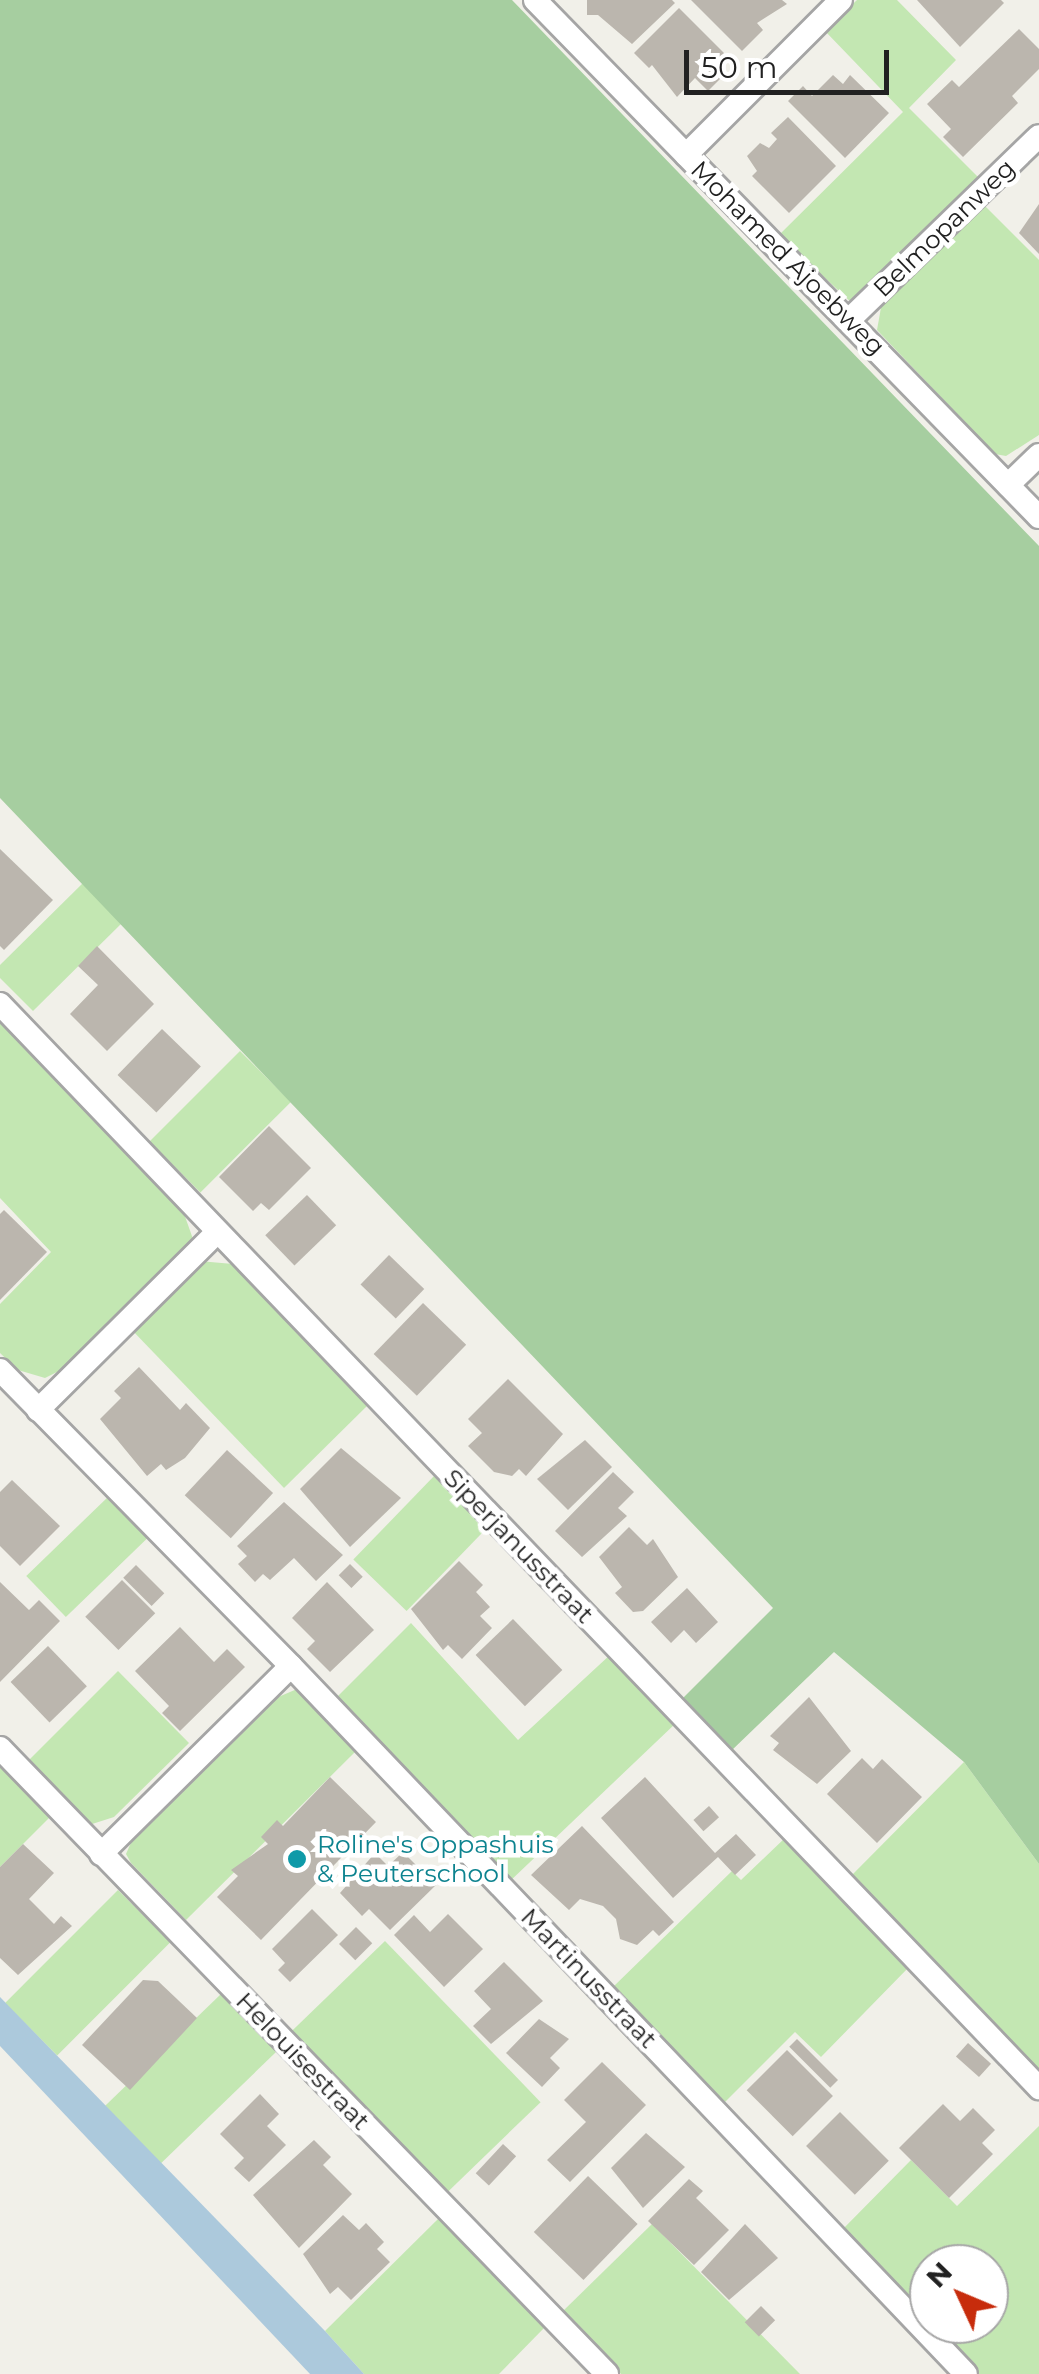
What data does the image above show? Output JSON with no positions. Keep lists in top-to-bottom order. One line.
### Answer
{"streets":{"street":["Belmopanweg","Mohamed Ajoebweg","Siperjanusstraat","Martinusstraat","Helouisestraat"]},"crossings":[["Belmopanweg","Mohamed Ajoebweg"]],"places":["Roline's Oppashuis & Peuterschool"],"scale_bar":"50 m","north":"top left"}
